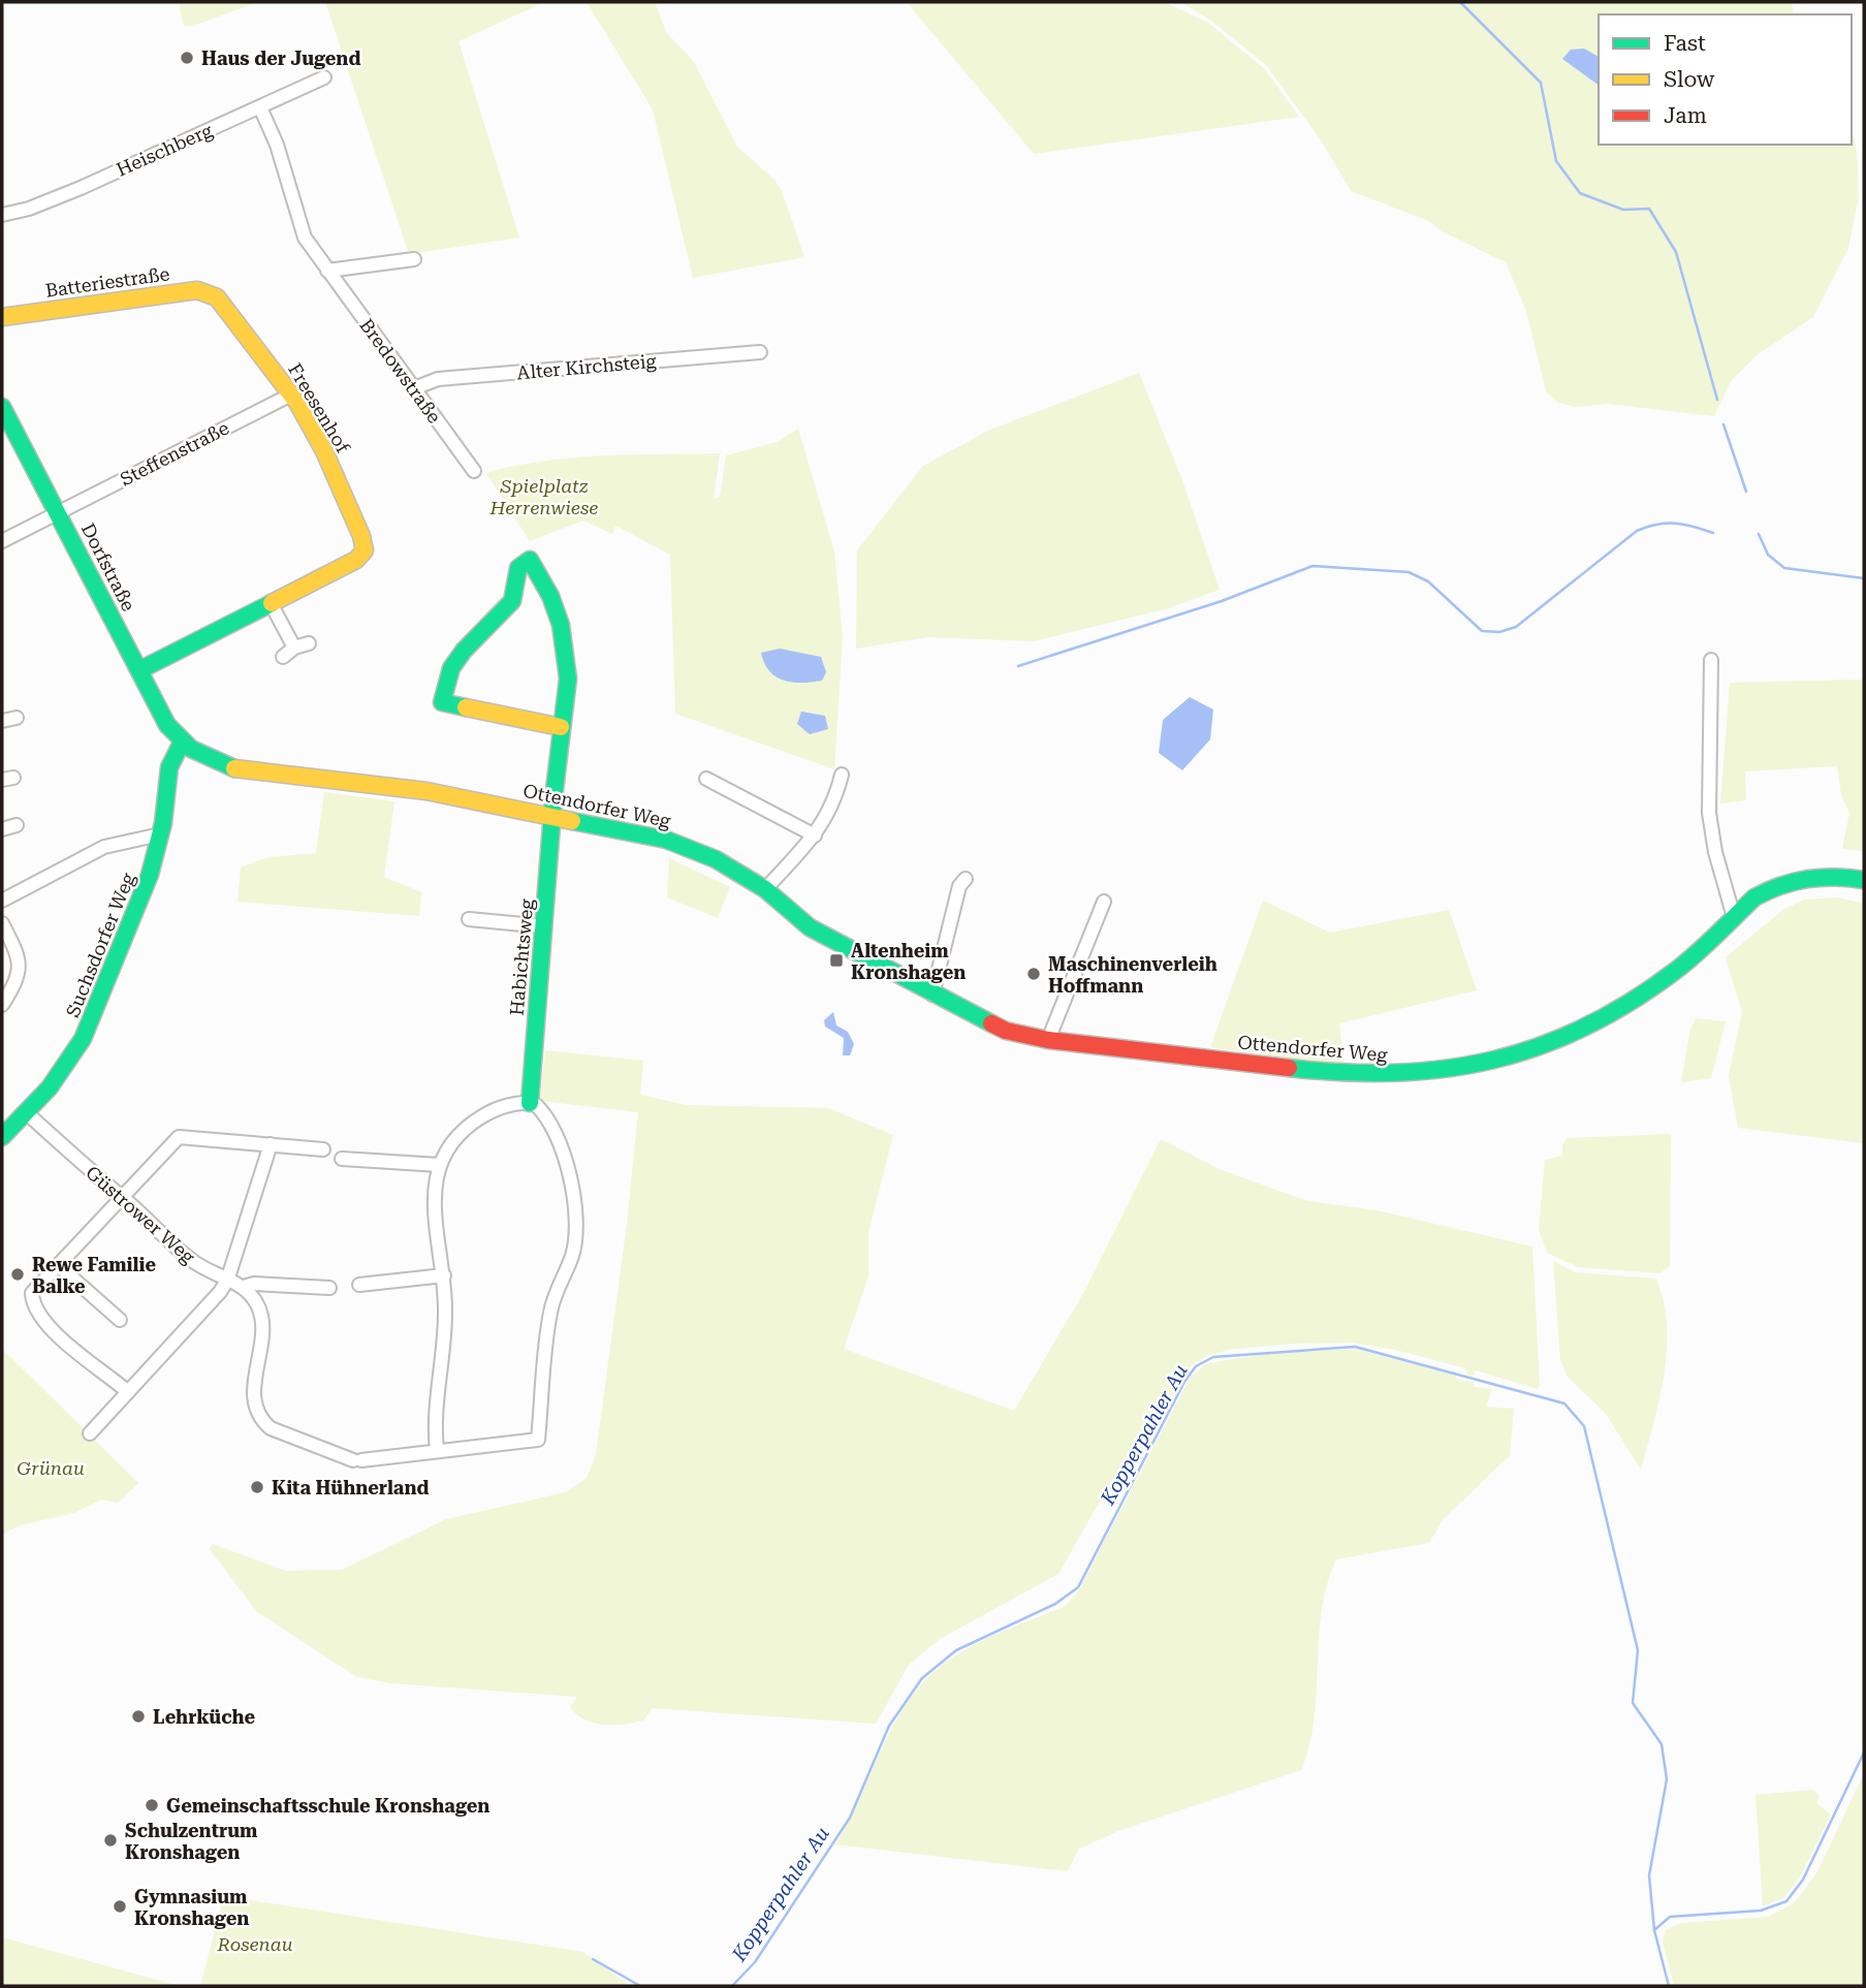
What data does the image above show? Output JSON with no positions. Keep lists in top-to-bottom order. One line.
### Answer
{"streets":{"main road":["Batteriestraße","Freesenhof","Dorfstraße","Ottendorfer Weg","Suchsdorfer Weg","Habichtsweg"],"street":["Heischberg","Alter Kirchsteig","Bredowstraße","Steffenstraße","Güstrower Weg"]},"crossings":[["Heischberg","Bredowstraße"],["Batteriestraße","Freesenhof"],["Alter Kirchsteig","Bredowstraße"],["Freesenhof","Steffenstraße"],["Steffenstraße","Dorfstraße"],["Dorfstraße","Ottendorfer Weg"],["Dorfstraße","Suchsdorfer Weg"],["Ottendorfer Weg","Suchsdorfer Weg"],["Ottendorfer Weg","Habichtsweg"],["Suchsdorfer Weg","Güstrower Weg"]],"water":["Kopperpahler Au"],"parks":["Spielplatz Herrenwiese","Grünau","Rosenau"],"places":{"other":["Haus der Jugend","Maschinenverleih Hoffmann","Rewe Familie Balke","Kita Hühnerland","Lehrküche","Gemeinschaftsschule Kronshagen","Schulzentrum Kronshagen","Gymnasium Kronshagen"],"transit":["Altenheim Kronshagen"]},"legend":["Fast","Slow","Jam"]}
